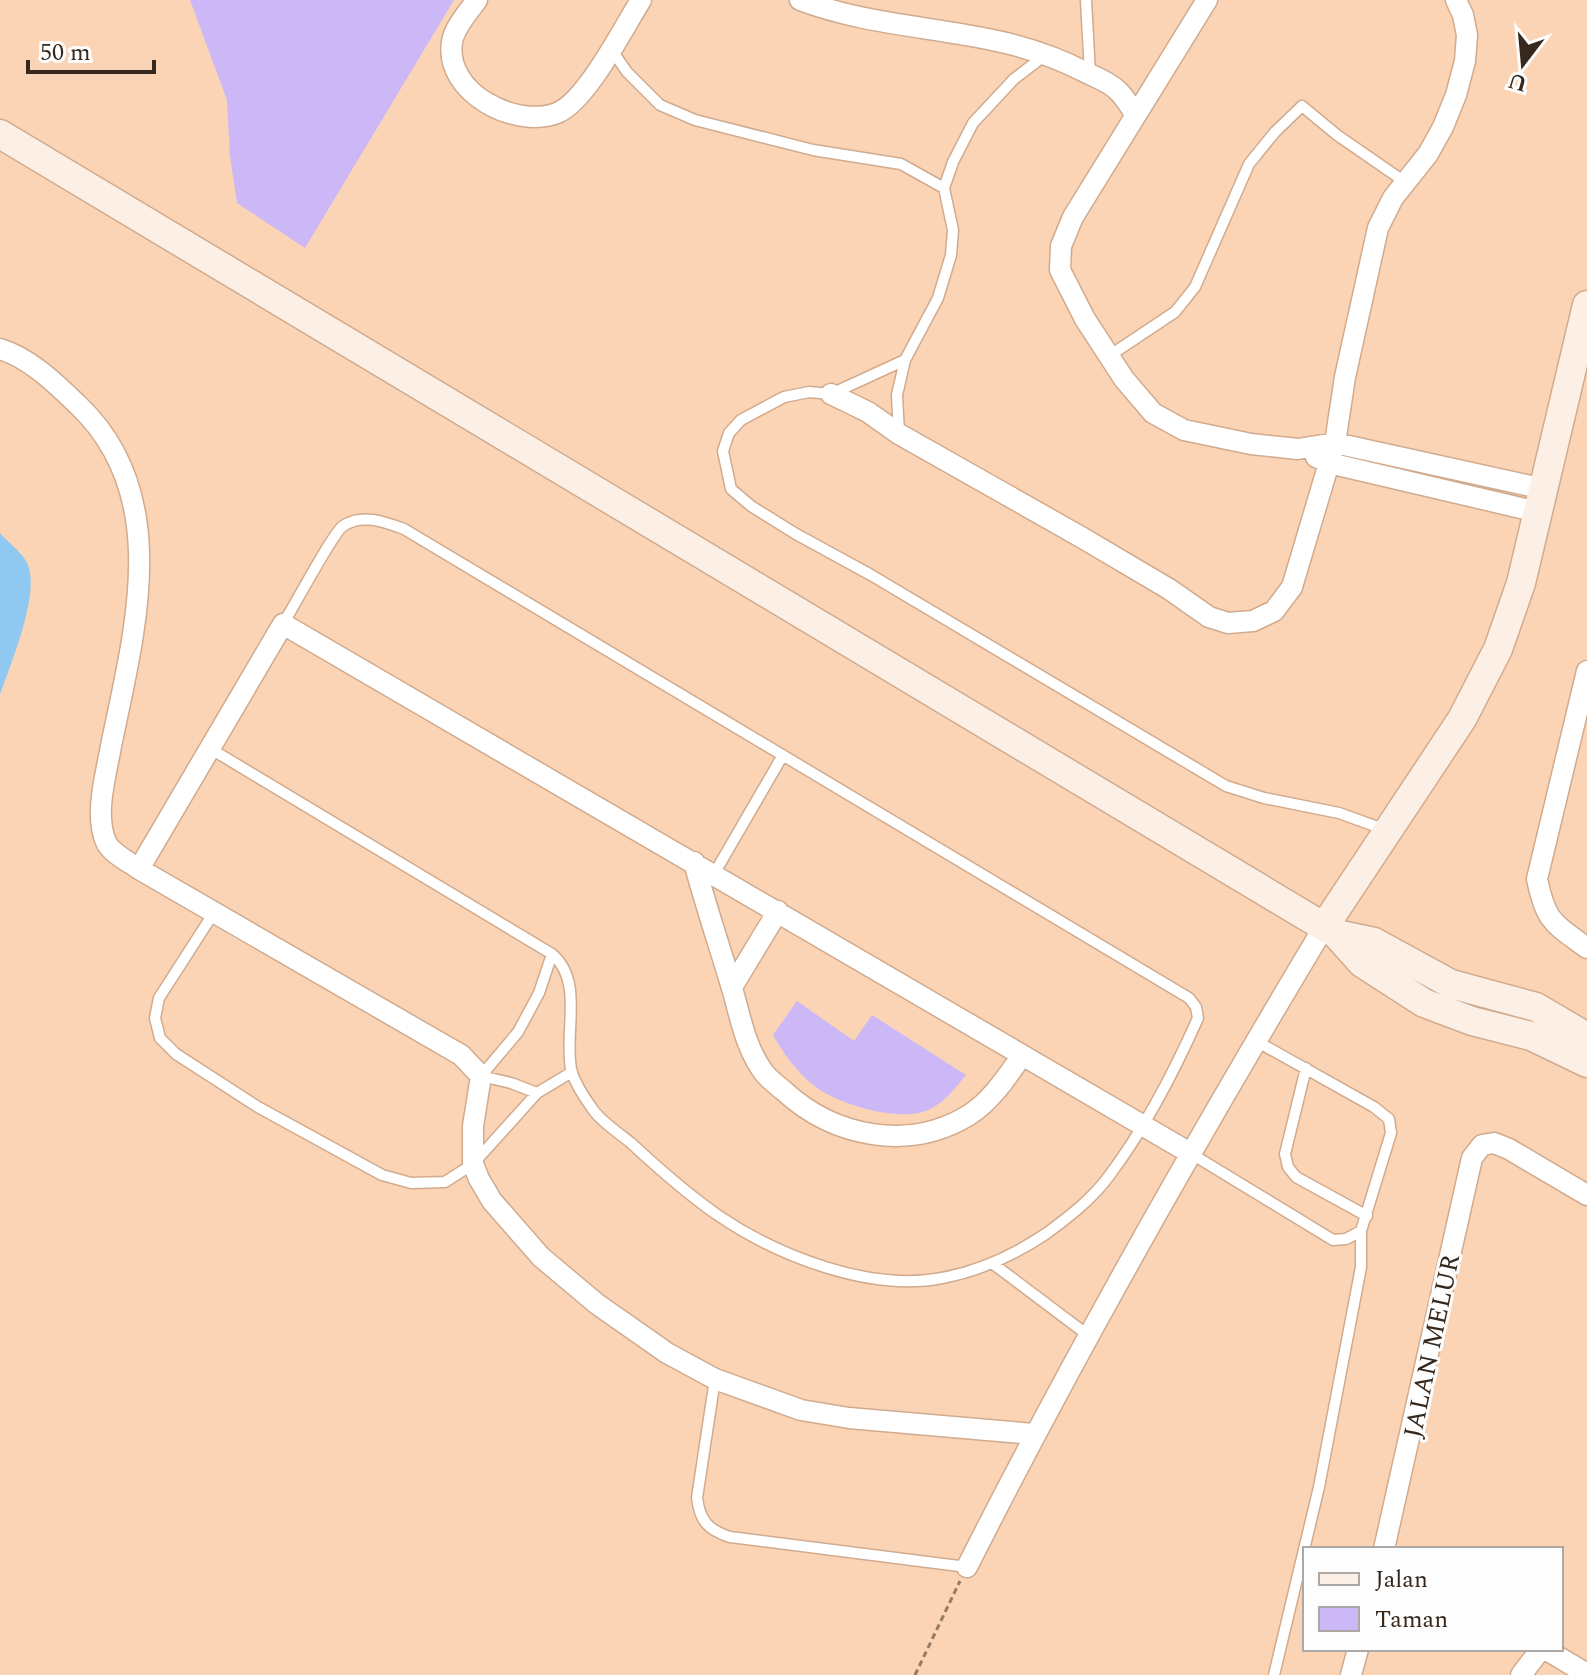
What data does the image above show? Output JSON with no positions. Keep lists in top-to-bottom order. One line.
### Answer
{"streets":{"street":["JALAN MELUR"]},"legend":["Jalan","Taman"],"scale_bar":"50 m","north":"bottom"}
